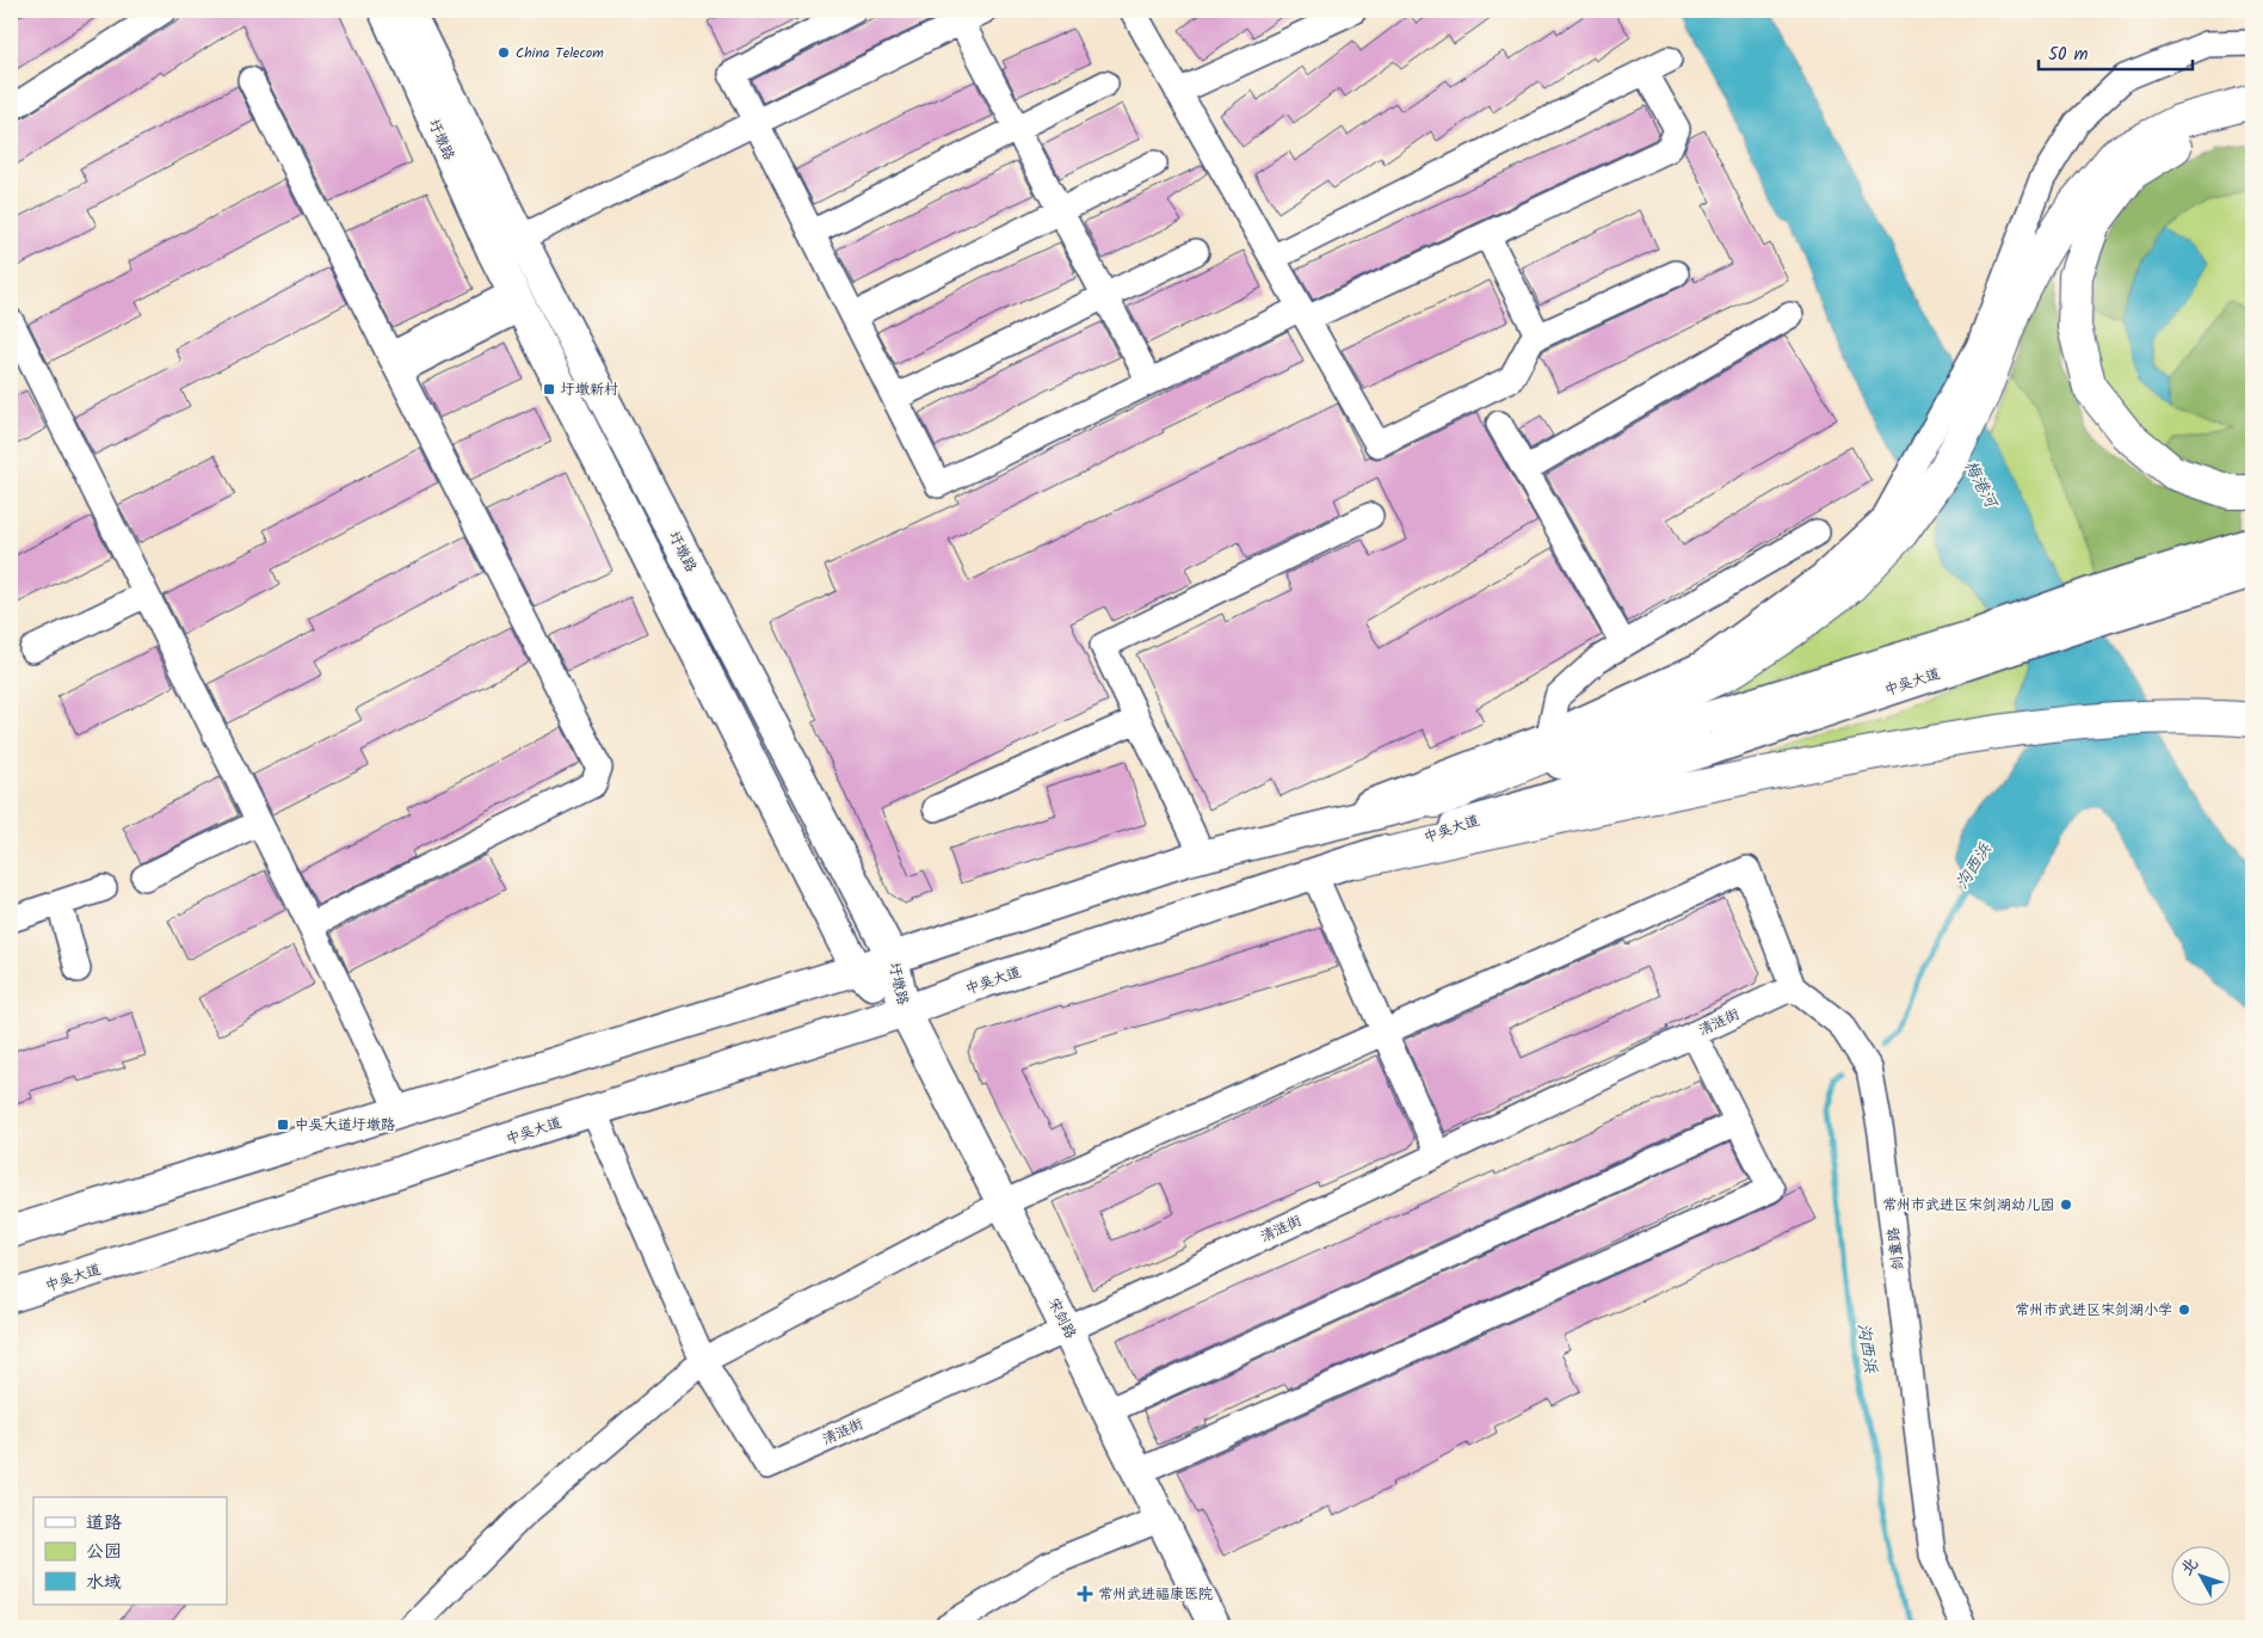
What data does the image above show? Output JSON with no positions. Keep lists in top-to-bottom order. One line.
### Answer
{"streets":{"main road":["圩墩路","中吴大道","宋剑路"],"street":["清涟街","剑童路"]},"crossings":[["圩墩路","中吴大道"],["圩墩路","宋剑路"],["中吴大道","宋剑路"],["清涟街","剑童路"],["清涟街","宋剑路"]],"water":["梅港河","沟西浜"],"places":{"other":["China Telecom","常州市武进区宋剑湖幼儿园","常州市武进区宋剑湖小学"],"transit":["圩墩新村","中吴大道圩墩路"],"health":["常州武进福康医院"]},"legend":["道路","公园","水域"],"scale_bar":"50 m","north":"top left"}
